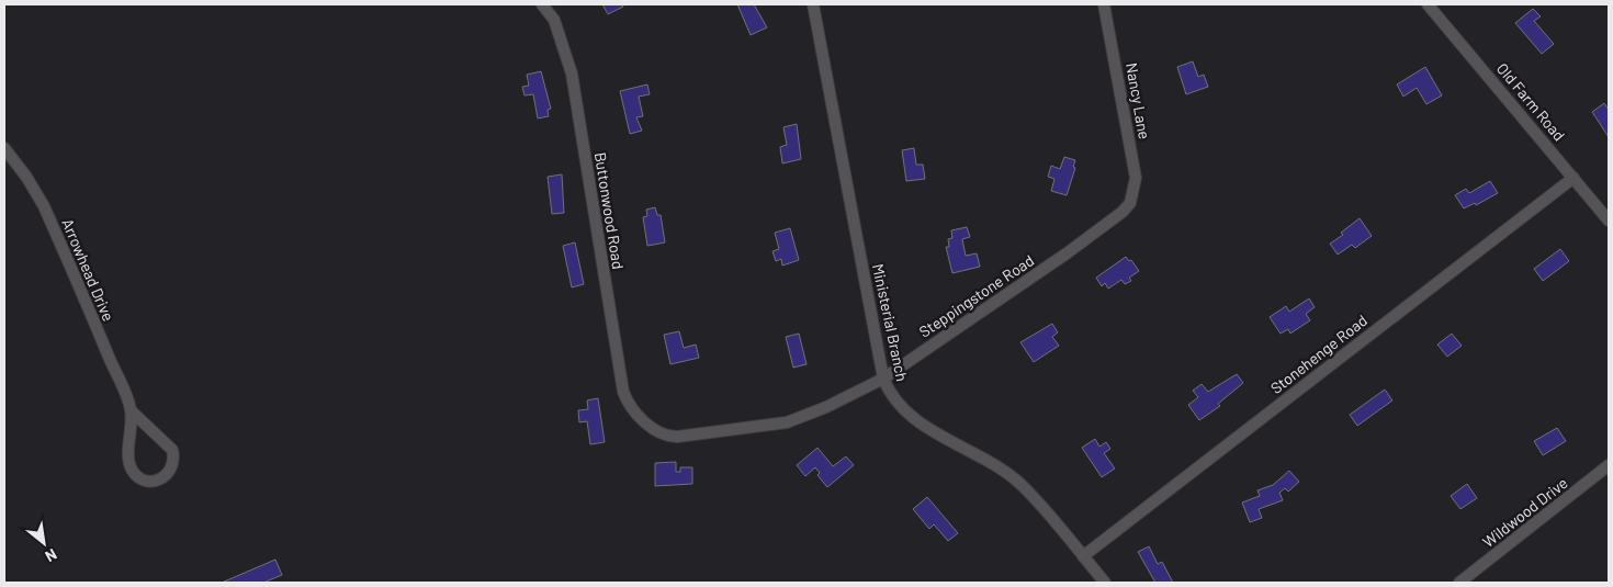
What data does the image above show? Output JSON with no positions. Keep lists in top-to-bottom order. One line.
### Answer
{"streets":{"street":["Nancy Lane","Old Farm Road","Buttonwood Road","Arrowhead Drive","Steppingstone Road","Ministerial Branch","Stonehenge Road","Wildwood Drive"]},"crossings":[["Nancy Lane","Steppingstone Road"],["Old Farm Road","Stonehenge Road"],["Buttonwood Road","Steppingstone Road"],["Steppingstone Road","Ministerial Branch"],["Ministerial Branch","Stonehenge Road"]],"north":"bottom right"}
